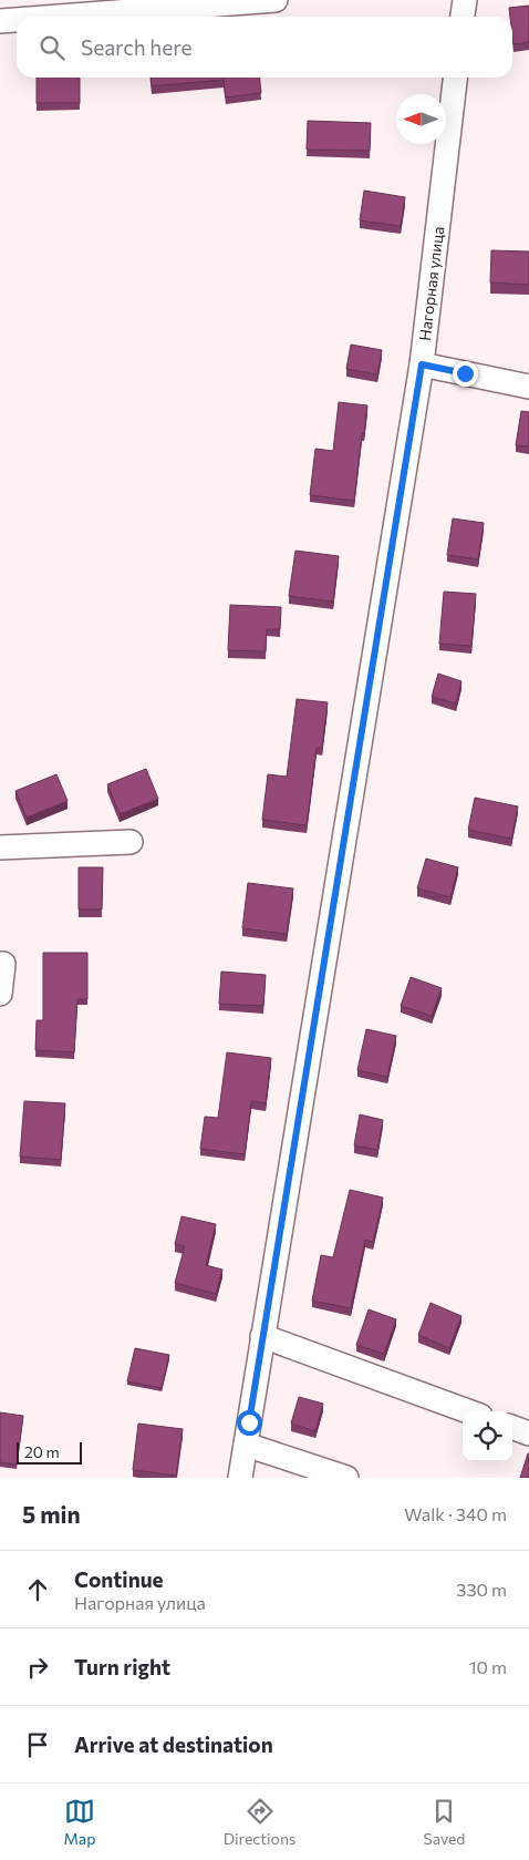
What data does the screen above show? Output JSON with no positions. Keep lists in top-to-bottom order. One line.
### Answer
{"streets":{"street":["Нагорная улица"]},"scale_bar":"20 m","north":"left","page":{"search":"Search here","scale":"20 m","heading":["5 min","Walk · 340 m"],"list":[["Continue","Нагорная улица","330 m"],["Turn right","10 m"],"Arrive at destination"],"nav":["Map","Directions","Saved"]}}
